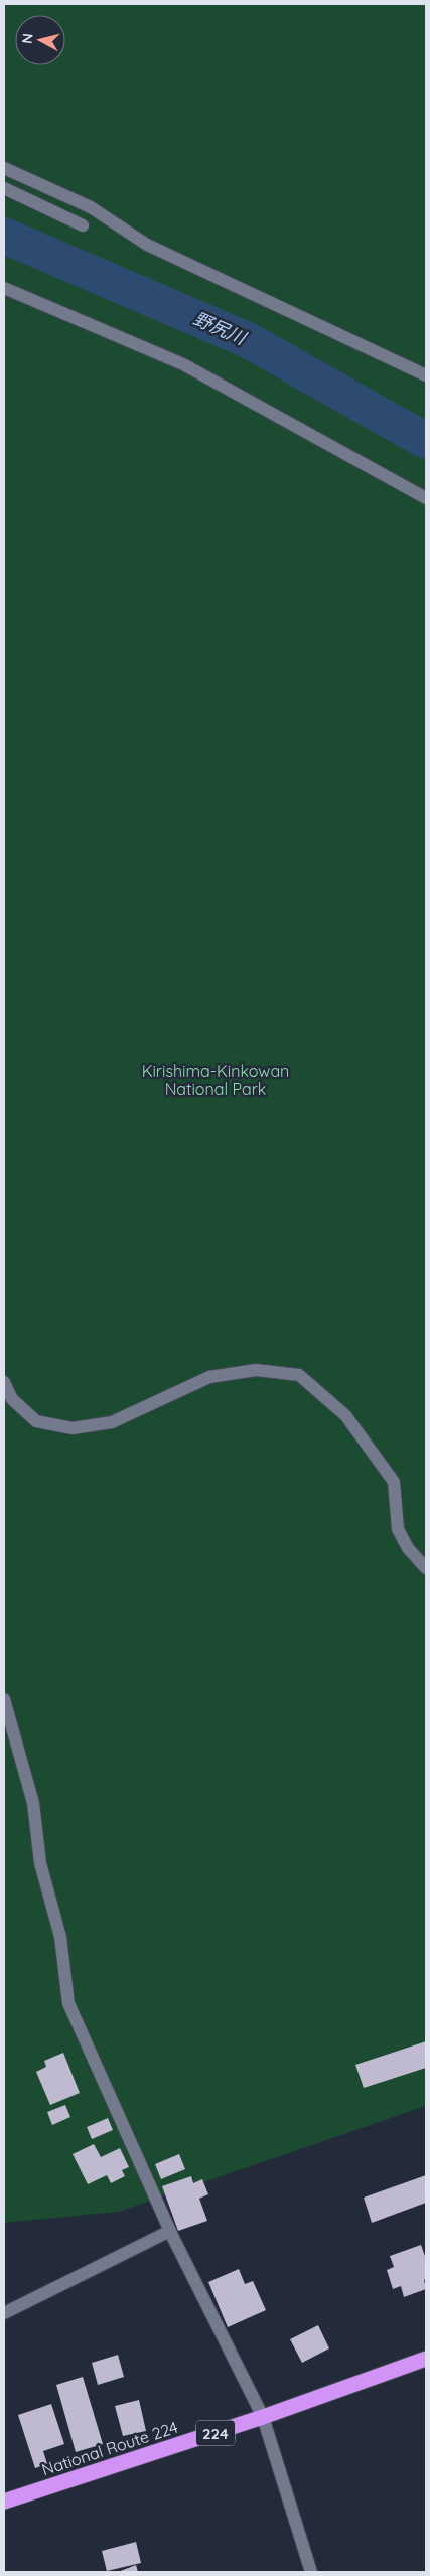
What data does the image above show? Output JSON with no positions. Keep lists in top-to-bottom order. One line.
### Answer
{"streets":{"highway":["224","National Route 224"]},"water":["野尻川"],"parks":["Kirishima-Kinkowan National Park"],"north":"left"}
